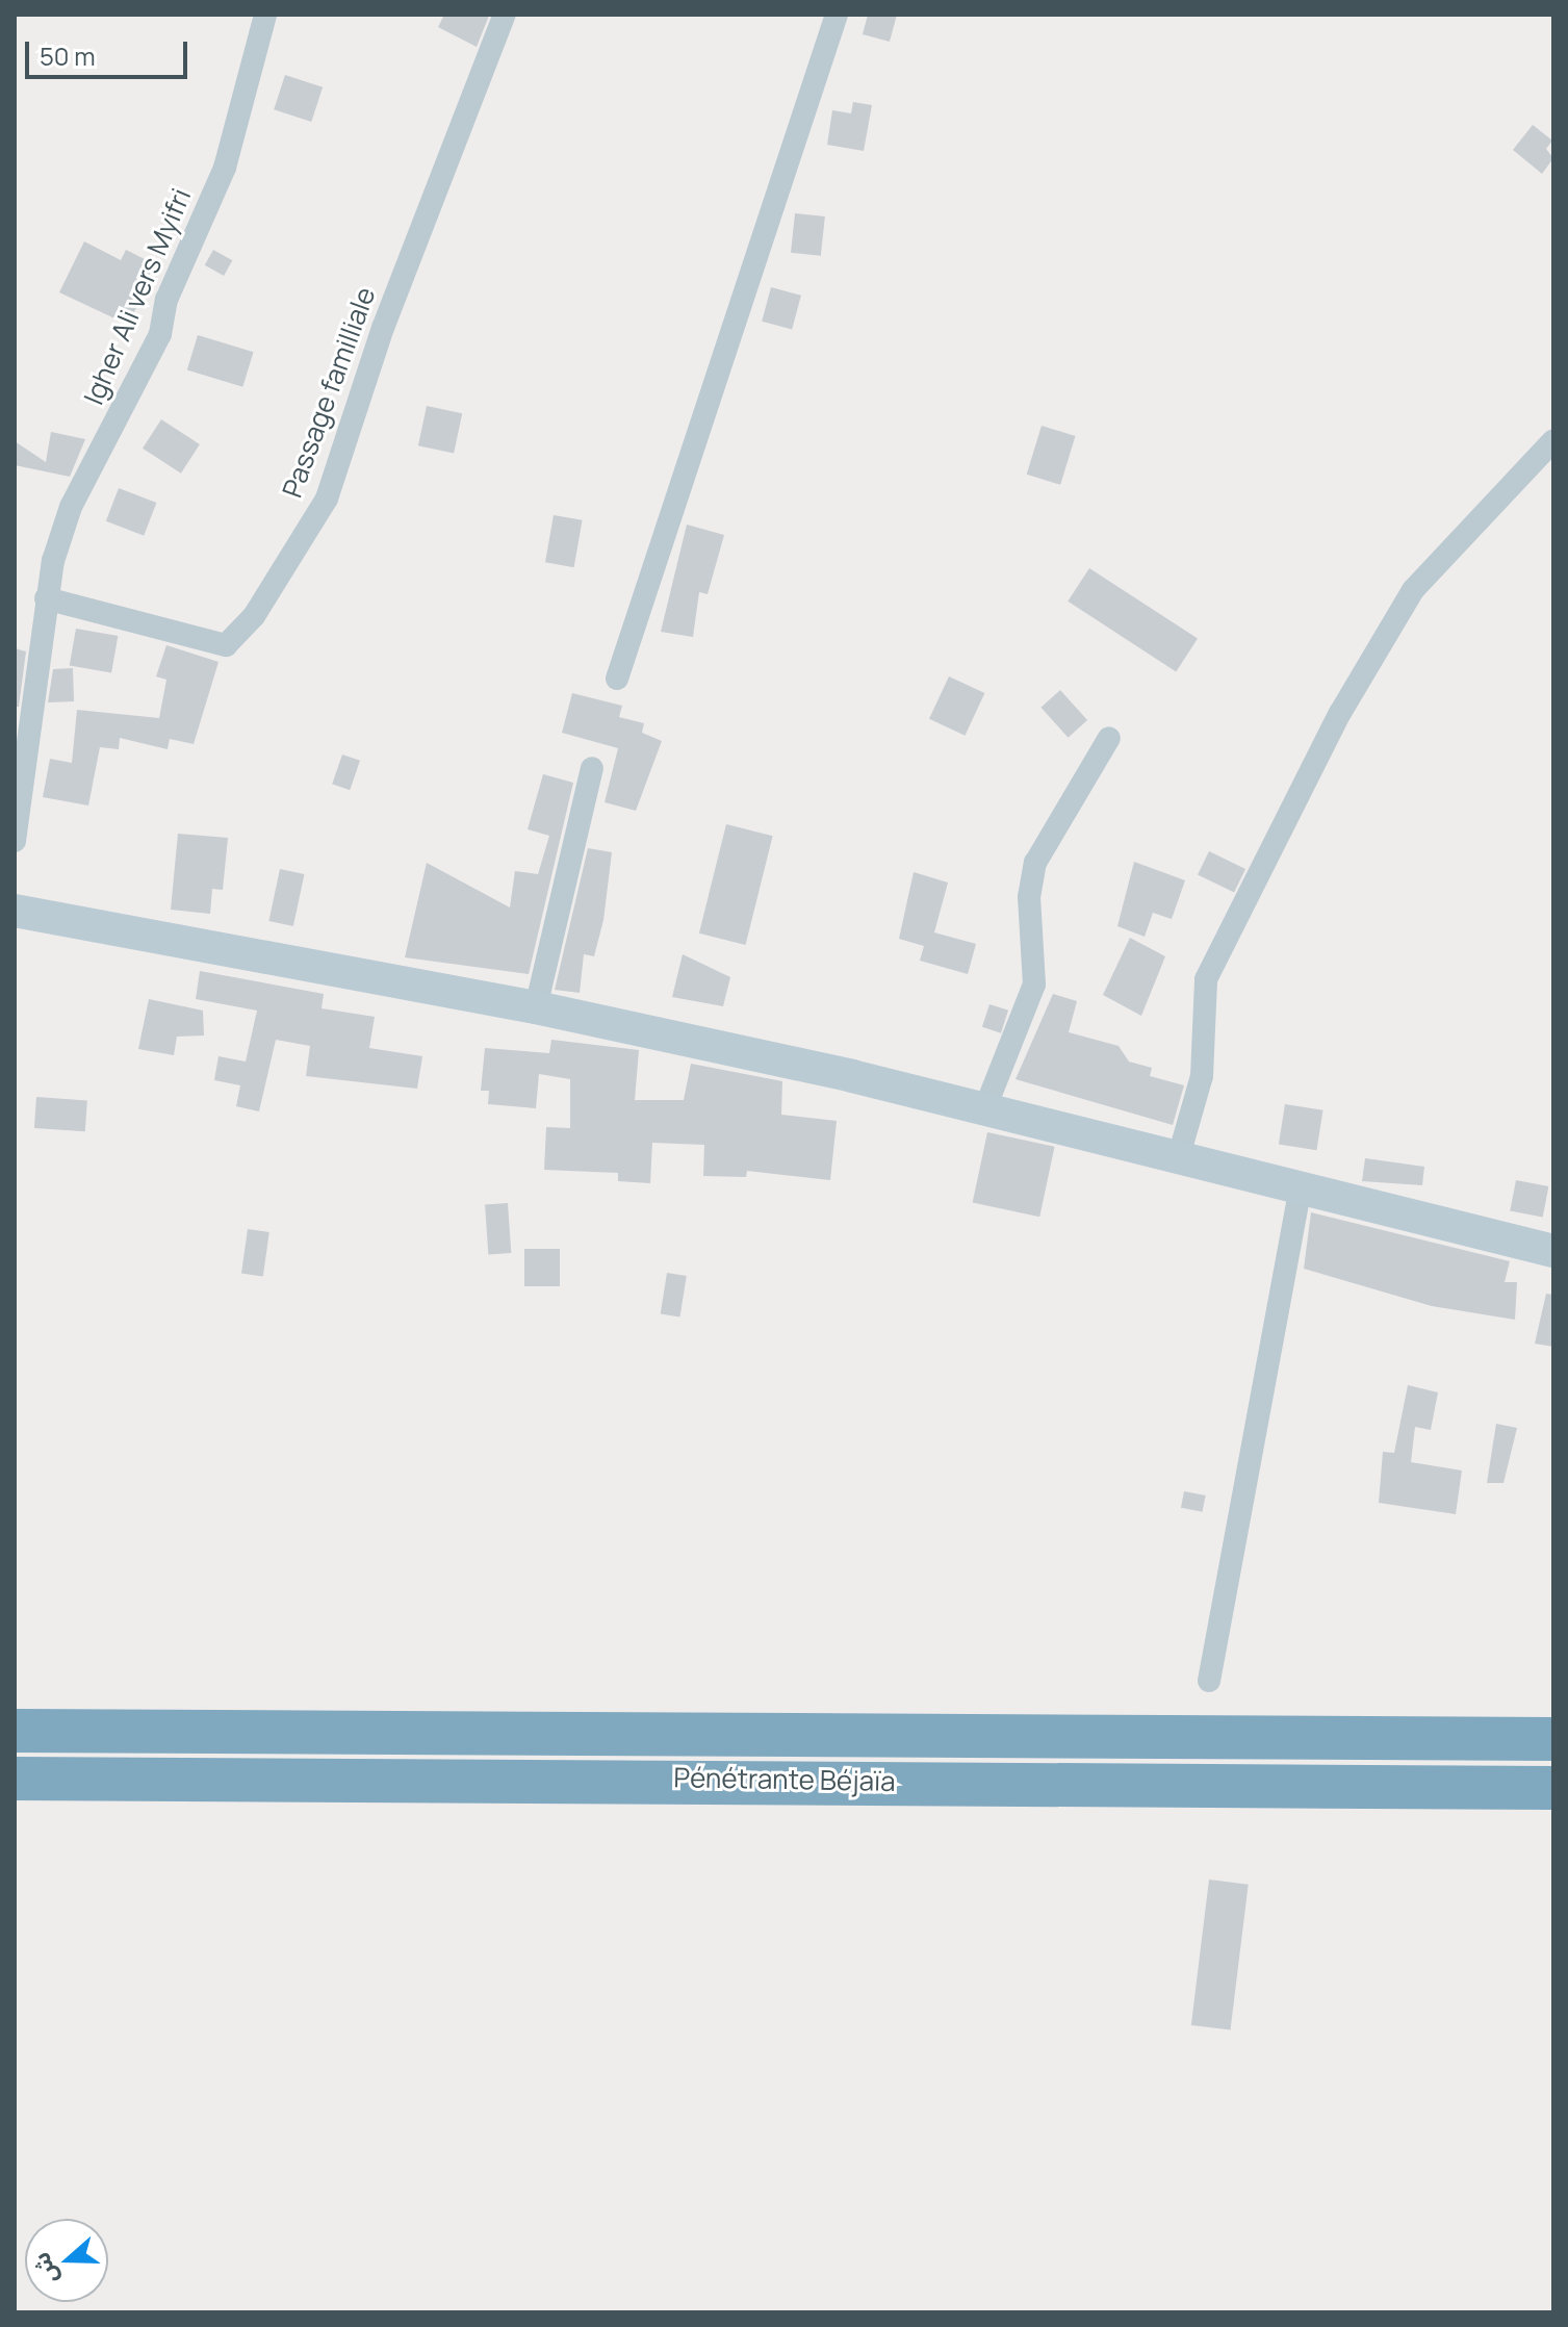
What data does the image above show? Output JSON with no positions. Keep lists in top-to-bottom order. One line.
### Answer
{"streets":{"highway":["Pénétrante Béjaïa"],"street":["Igher Ali vers Myifri","Passage familliale"]},"crossings":[["Igher Ali vers Myifri","Passage familliale"]],"scale_bar":"50 m","north":"left"}
